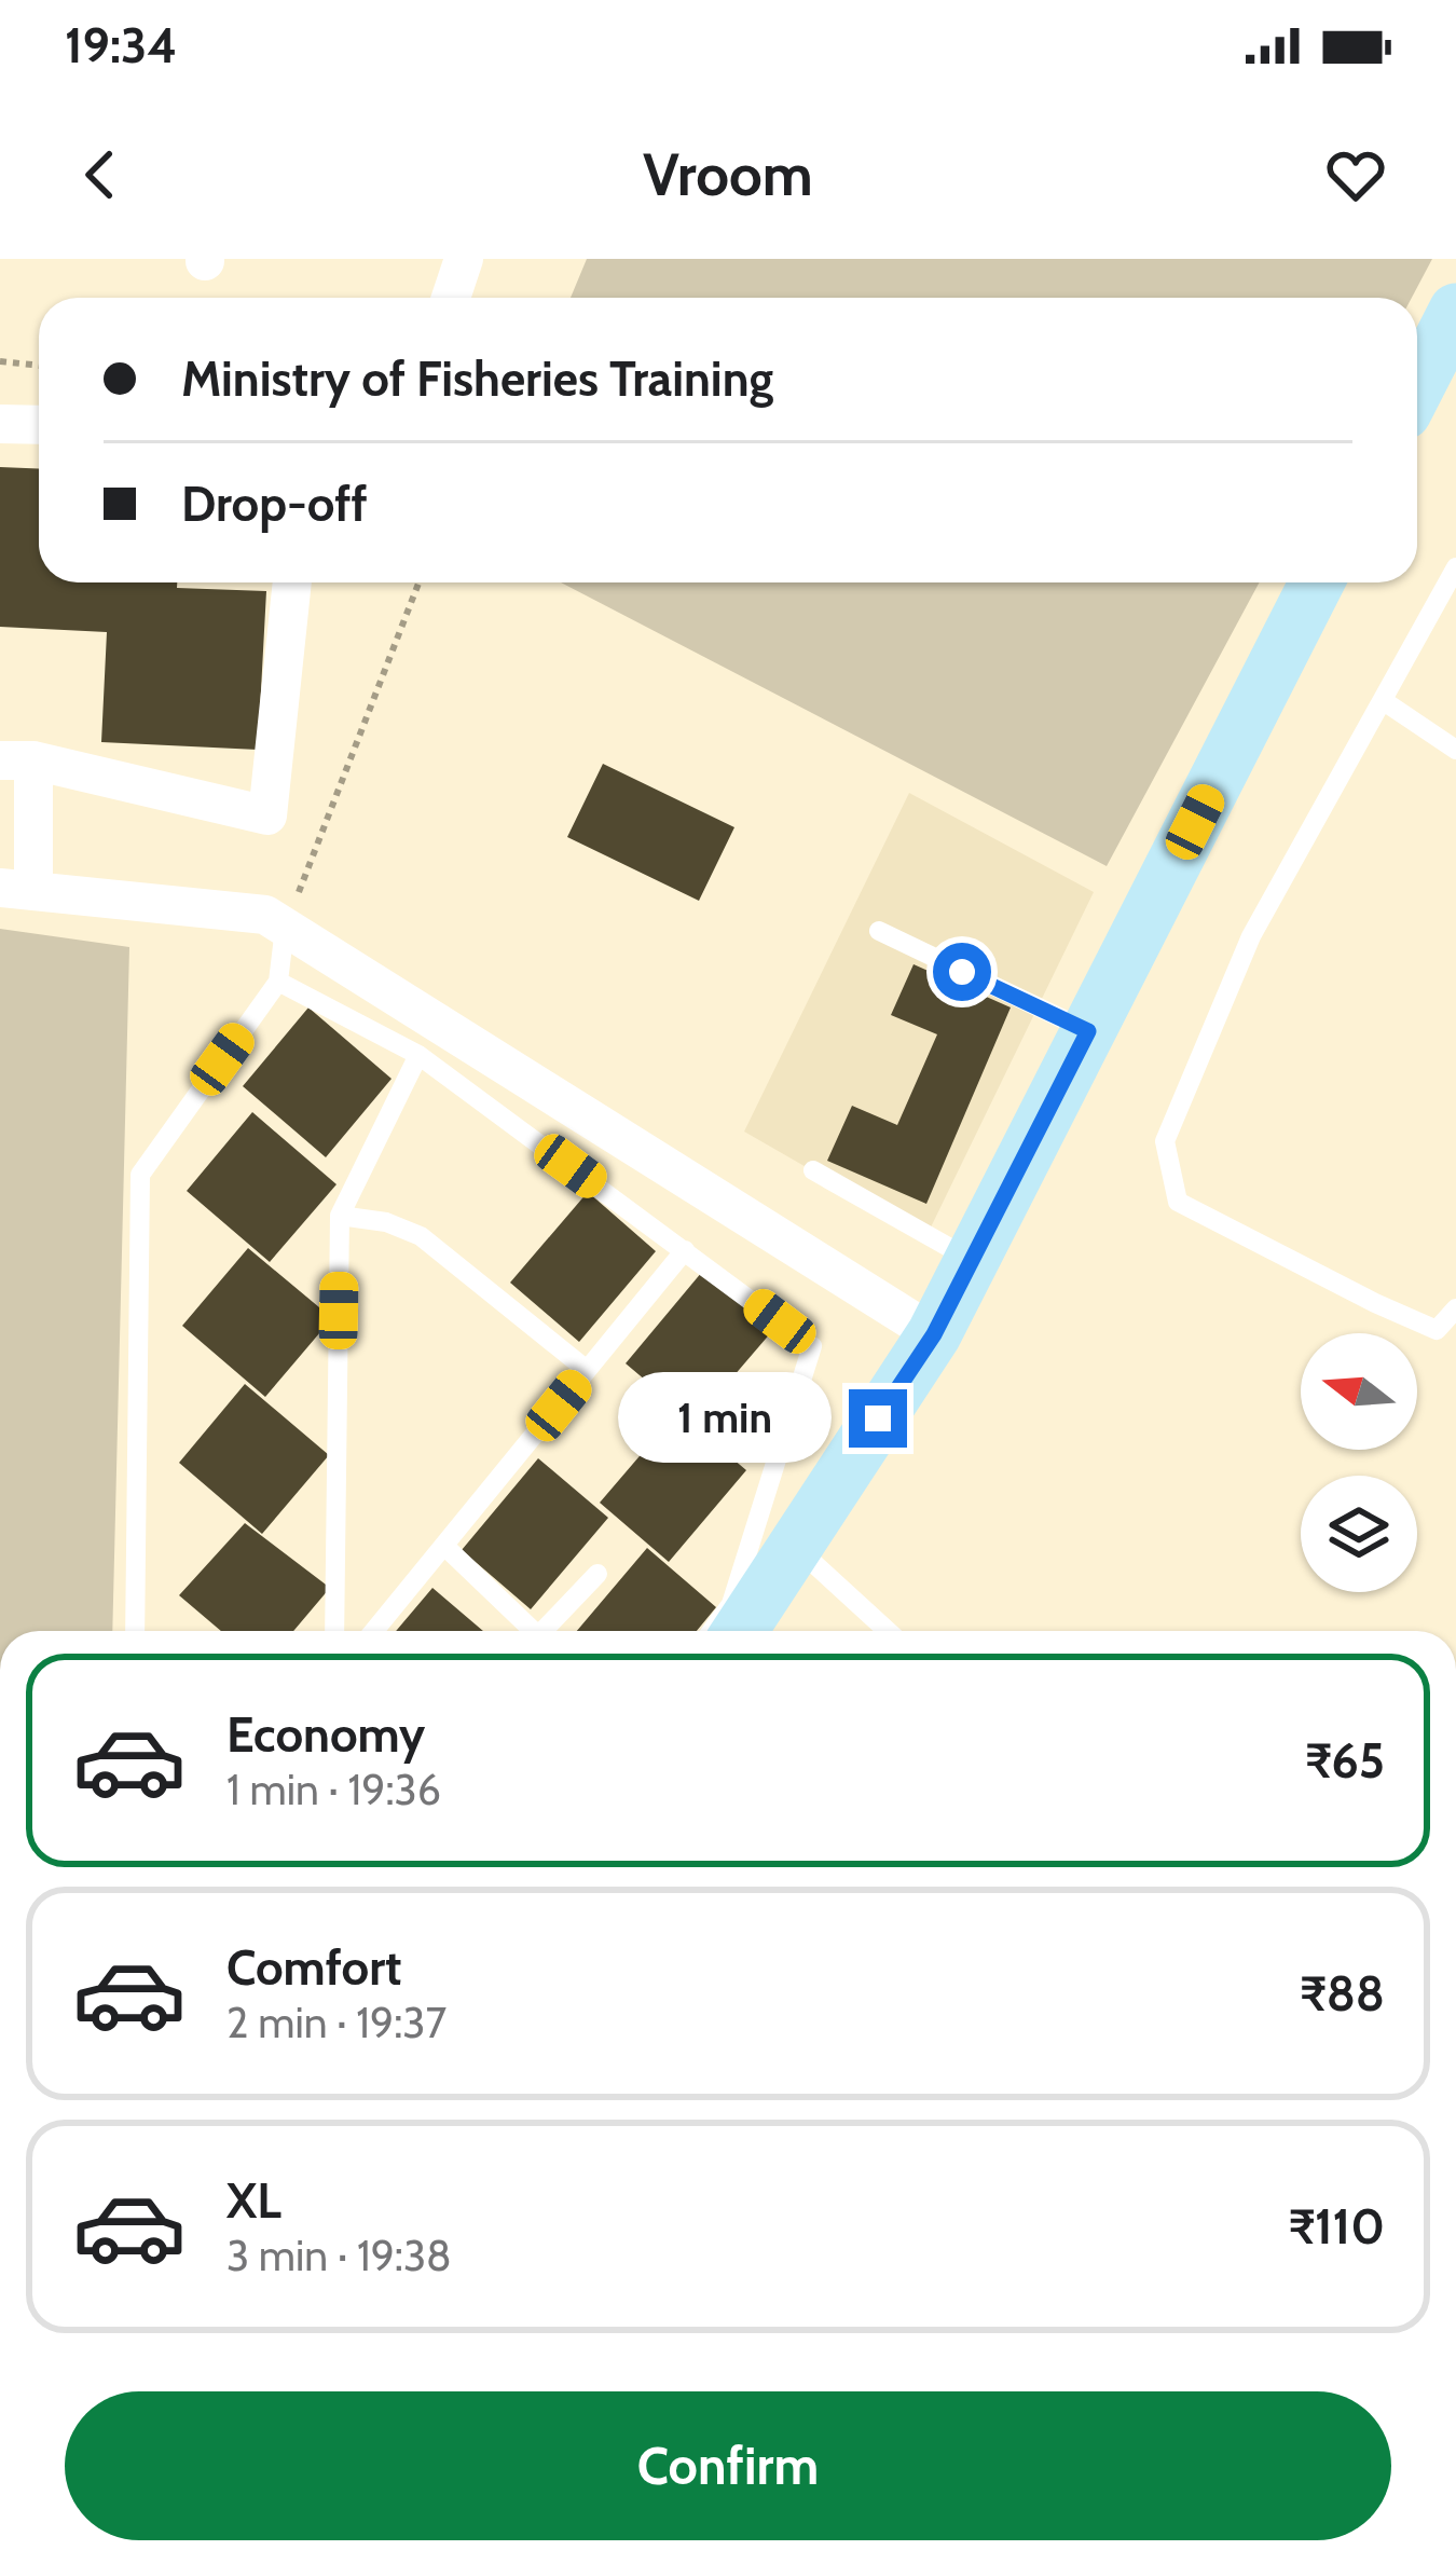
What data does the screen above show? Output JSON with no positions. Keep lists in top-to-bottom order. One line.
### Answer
{"north":"left","page":{"status":"19:34","header":"Vroom","banner":["Ministry of Fisheries Training","Drop-off"],"bubble":"1 min","list":[{"name":"Economy","note":"1 min · 19:36","value":"₹65"},{"name":"Comfort","note":"2 min · 19:37","value":"₹88"},{"name":"XL","note":"3 min · 19:38","value":"₹110"}],"buttons":"Confirm"}}
